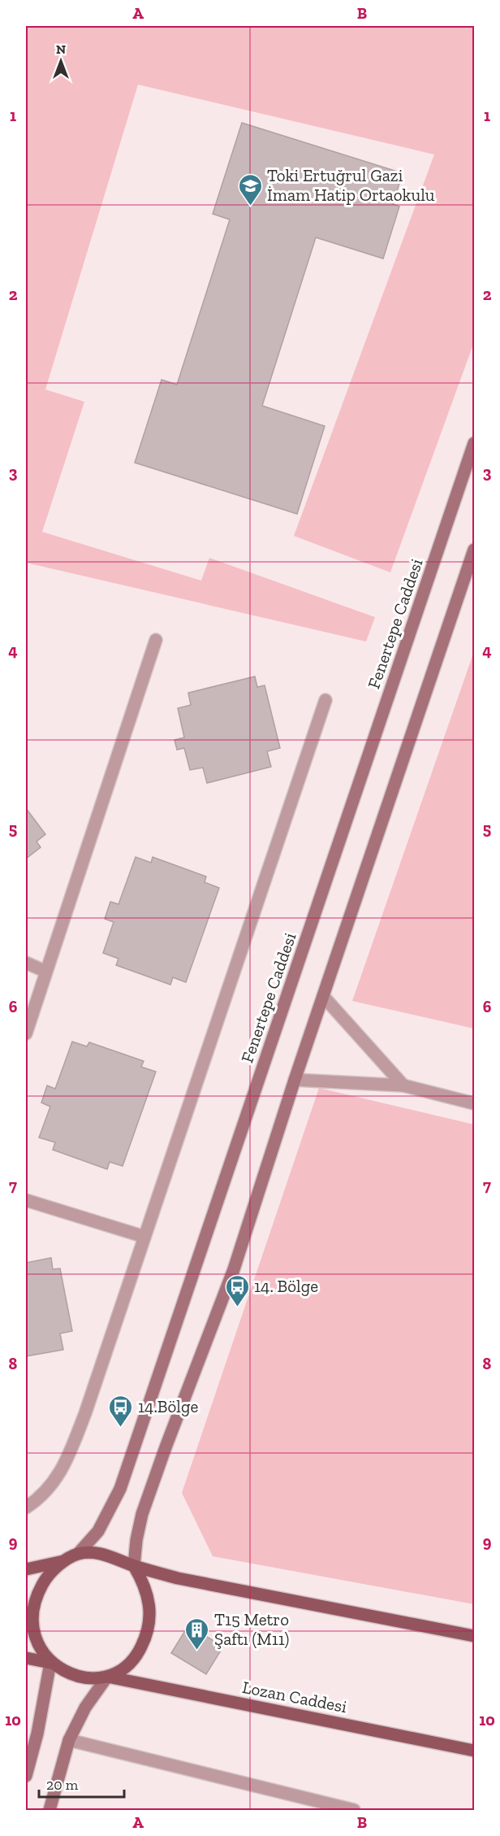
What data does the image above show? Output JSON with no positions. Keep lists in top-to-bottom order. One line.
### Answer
{"streets":{"main road":["Fenertepe Caddesi","Lozan Caddesi"]},"crossings":[["Fenertepe Caddesi","Lozan Caddesi"]],"places":{"school or university":["Toki Ertuğrul Gazi İmam Hatip Ortaokulu"],"bus stop":["14. Bölge","14.Bölge"],"building":["T15 Metro Şaftı (M11)"]},"scale_bar":"20 m","north":"top","grid":{"columns":["A","B"],"rows":["1","2","3","4","5","6","7","8","9","10"]}}
